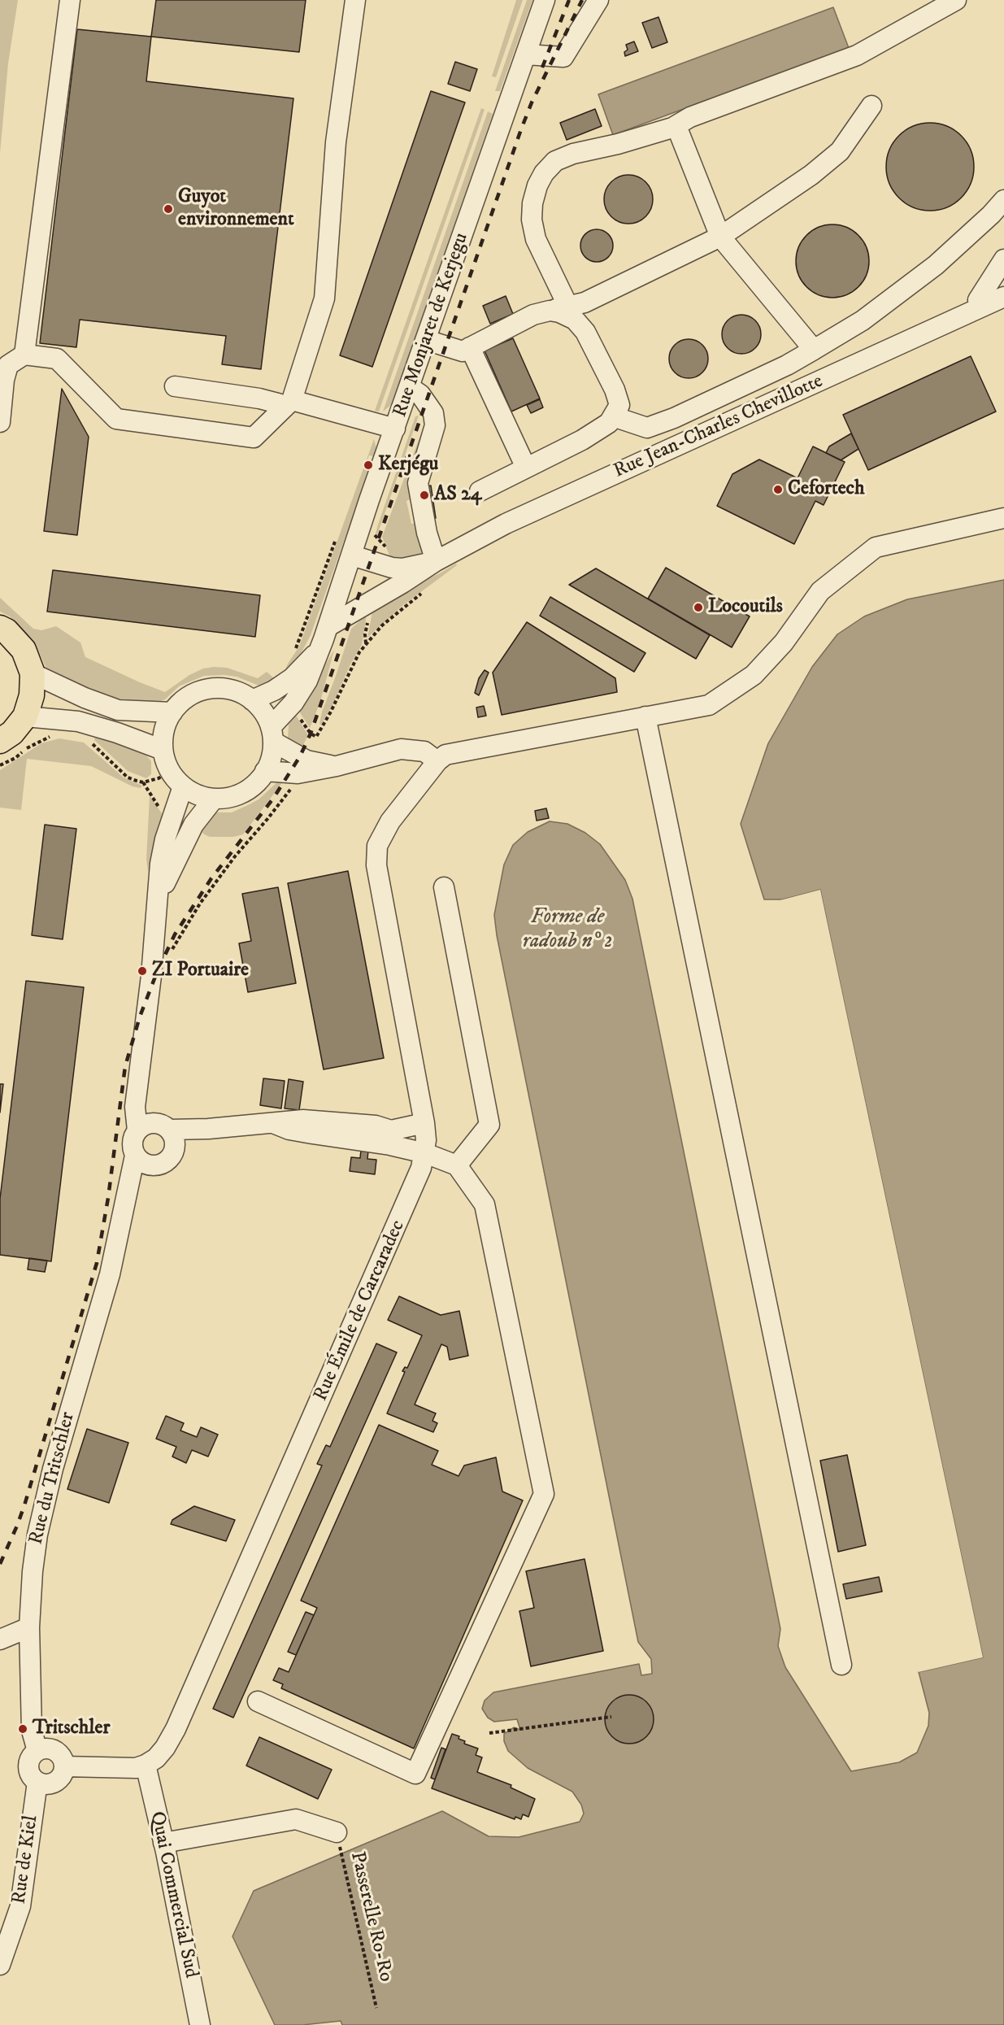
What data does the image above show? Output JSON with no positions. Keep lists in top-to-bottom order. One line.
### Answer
{"streets":{"street":["Rue Monjaret de Kerjegu","Rue Jean-Charles Chevillotte","Rue Émile de Carcaradec","Rue du Tritschler","Rue de Kiel","Quai Commercial Sud"],"path":["Passerelle Ro-Ro"]},"crossings":[["Rue Monjaret de Kerjegu","Rue Jean-Charles Chevillotte"],["Rue Émile de Carcaradec","Rue du Tritschler"],["Rue Émile de Carcaradec","Rue de Kiel"],["Rue Émile de Carcaradec","Quai Commercial Sud"],["Rue du Tritschler","Rue de Kiel"]],"water":["Forme de radoub nº 2"],"places":["Guyot environnement","Kerjégu","Cefortech","AS 24","Locoutils","ZI Portuaire","Tritschler"]}
